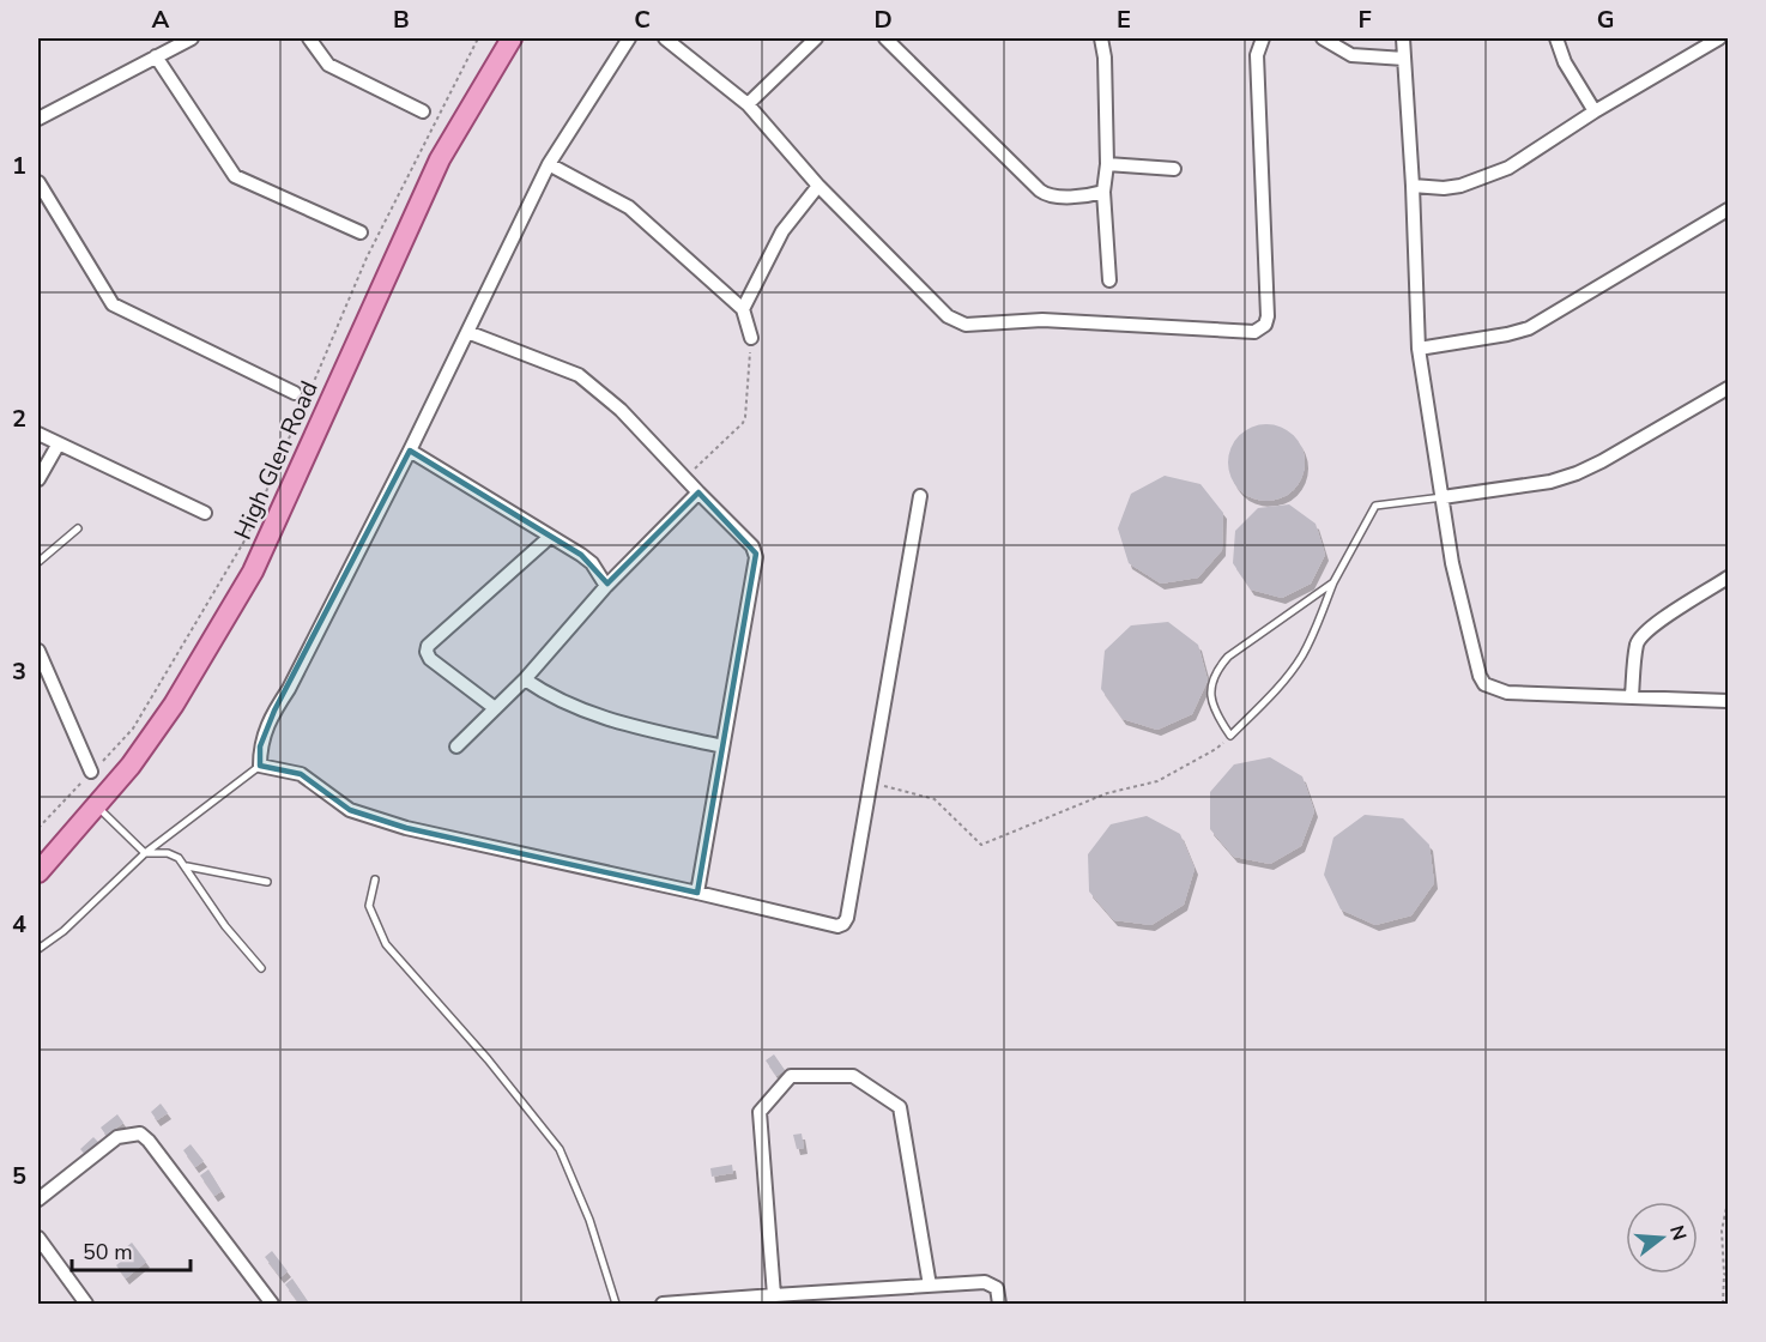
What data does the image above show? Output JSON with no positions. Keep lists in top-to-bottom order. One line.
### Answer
{"streets":{"main road":["High Glen Road"]},"scale_bar":"50 m","north":"right","grid":{"columns":["A","B","C","D","E","F","G"],"rows":["1","2","3","4","5"]}}
